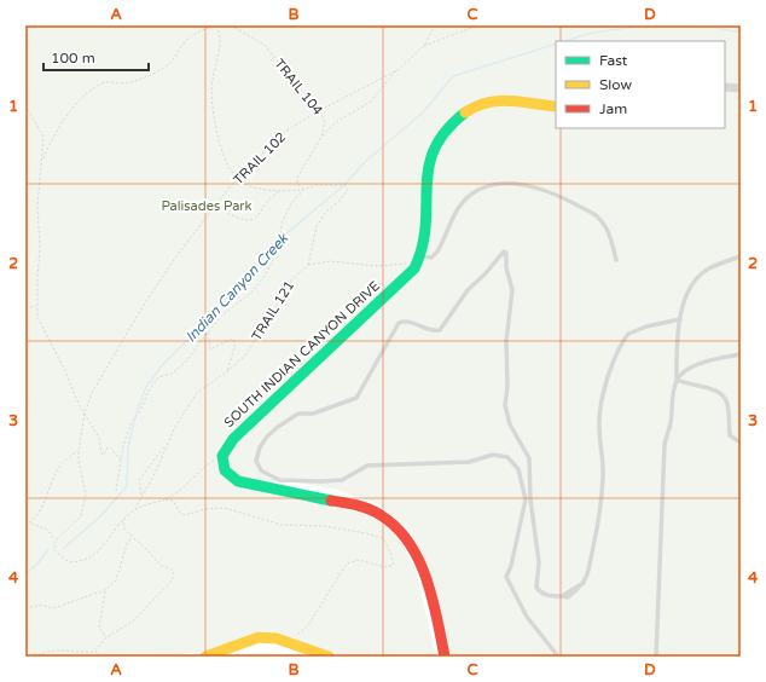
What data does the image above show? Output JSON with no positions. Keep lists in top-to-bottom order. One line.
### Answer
{"streets":{"street":["SOUTH INDIAN CANYON DRIVE"],"path":["TRAIL 104","TRAIL 102","TRAIL 121"]},"crossings":[["TRAIL 104","TRAIL 102"],["TRAIL 104","TRAIL 121"]],"water":["Indian Canyon Creek"],"parks":["Palisades Park"],"legend":["Fast","Slow","Jam"],"scale_bar":"100 m","grid":{"columns":["A","B","C","D"],"rows":["1","2","3","4"]}}
